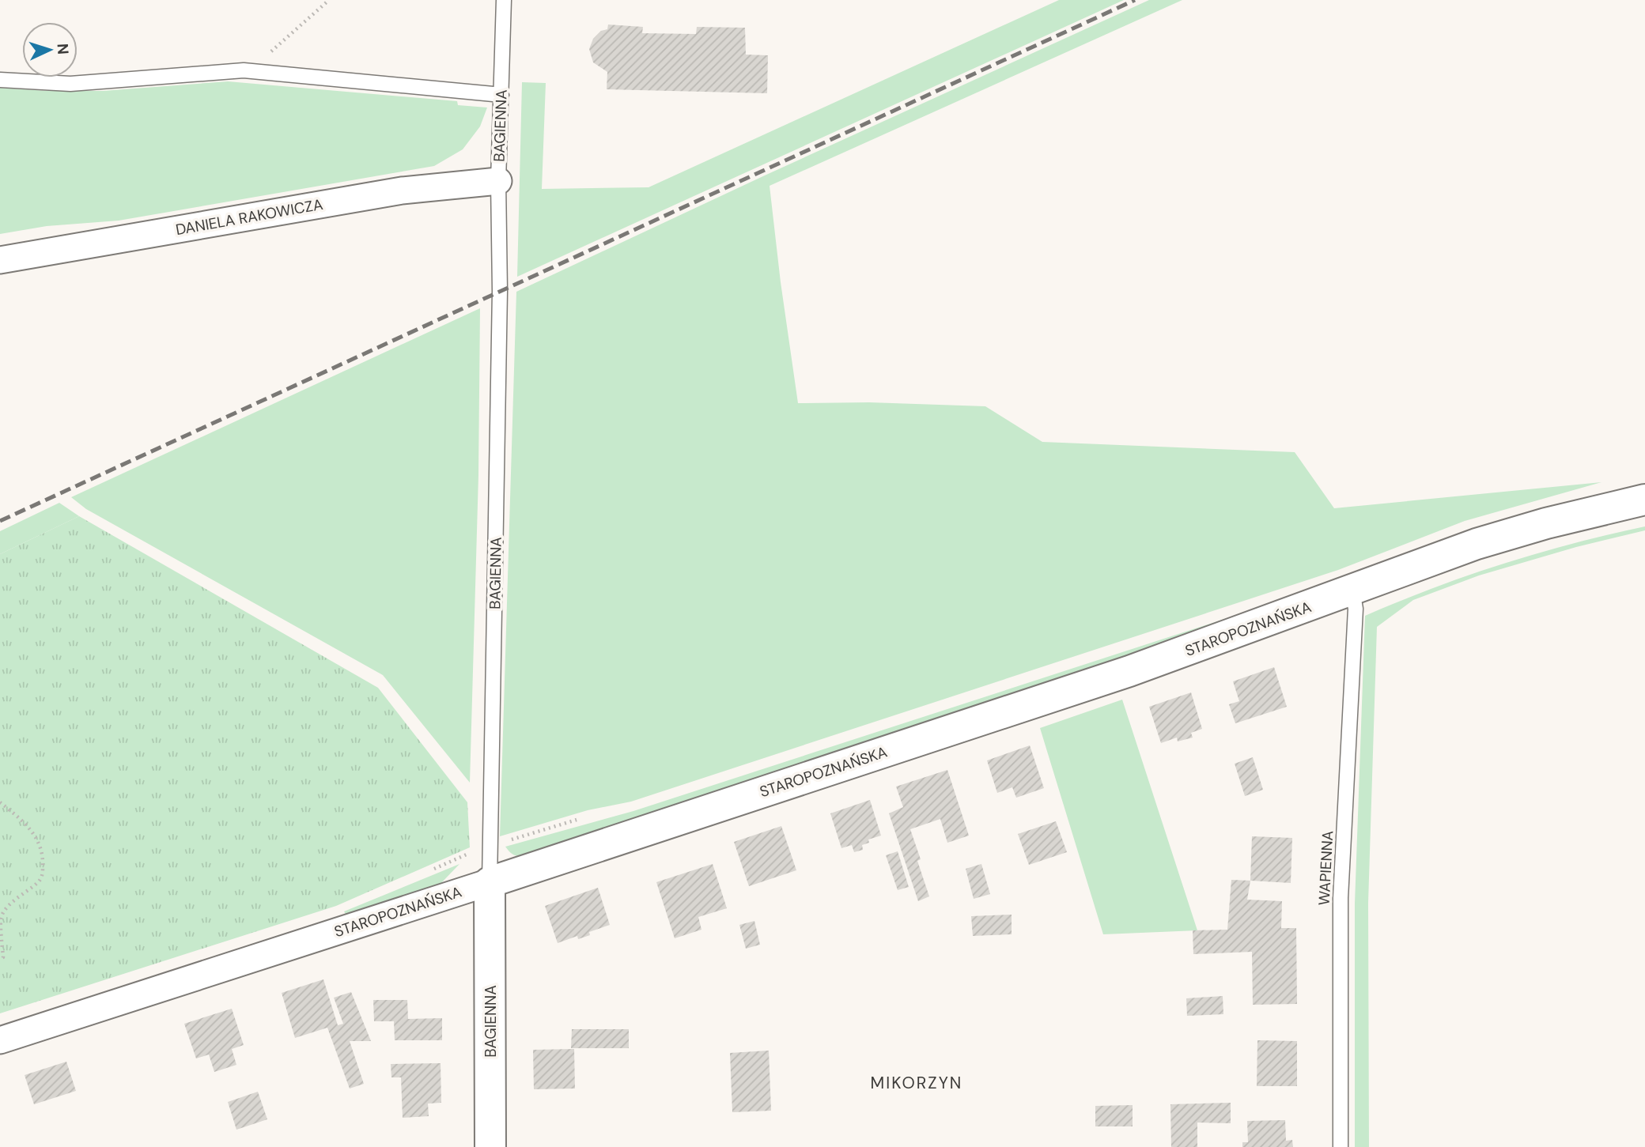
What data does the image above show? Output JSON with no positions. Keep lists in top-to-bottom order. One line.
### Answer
{"streets":{"street":["BAGIENNA","DANIELA RAKOWICZA","STAROPOZNAŃSKA"],"lane":["WAPIENNA"]},"crossings":[["BAGIENNA","DANIELA RAKOWICZA"],["BAGIENNA","STAROPOZNAŃSKA"],["STAROPOZNAŃSKA","WAPIENNA"]],"districts":["MIKORZYN"],"north":"right"}
